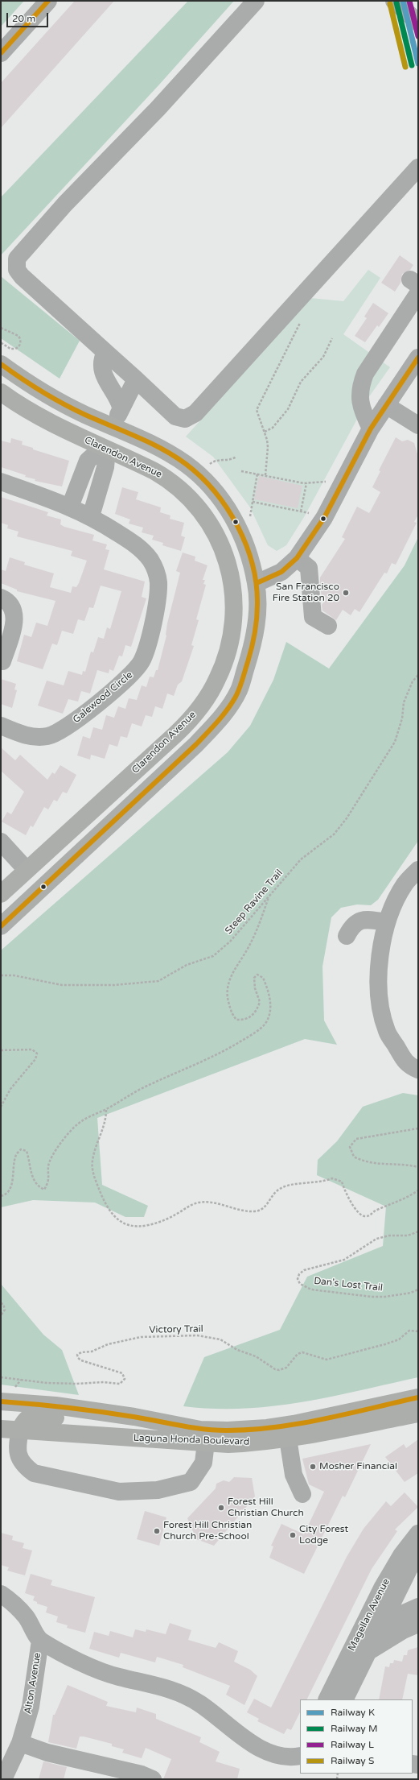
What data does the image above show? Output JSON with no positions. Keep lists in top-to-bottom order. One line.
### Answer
{"streets":{"main road":["Clarendon Avenue","Laguna Honda Boulevard"],"street":["Galewood Circle","Magellan Avenue","Alton Avenue"],"path":["Steep Ravine Trail","Dan's Lost Trail","Victory Trail"]},"places":["San Francisco Fire Station 20","Mosher Financial","Forest Hill Christian Church","Forest Hill Christian Church Pre-School","City Forest Lodge"],"lines":["rail line K","rail line L","rail line M","rail line S"],"legend":["Railway K","Railway M","Railway L","Railway S"],"scale_bar":"20 m"}
